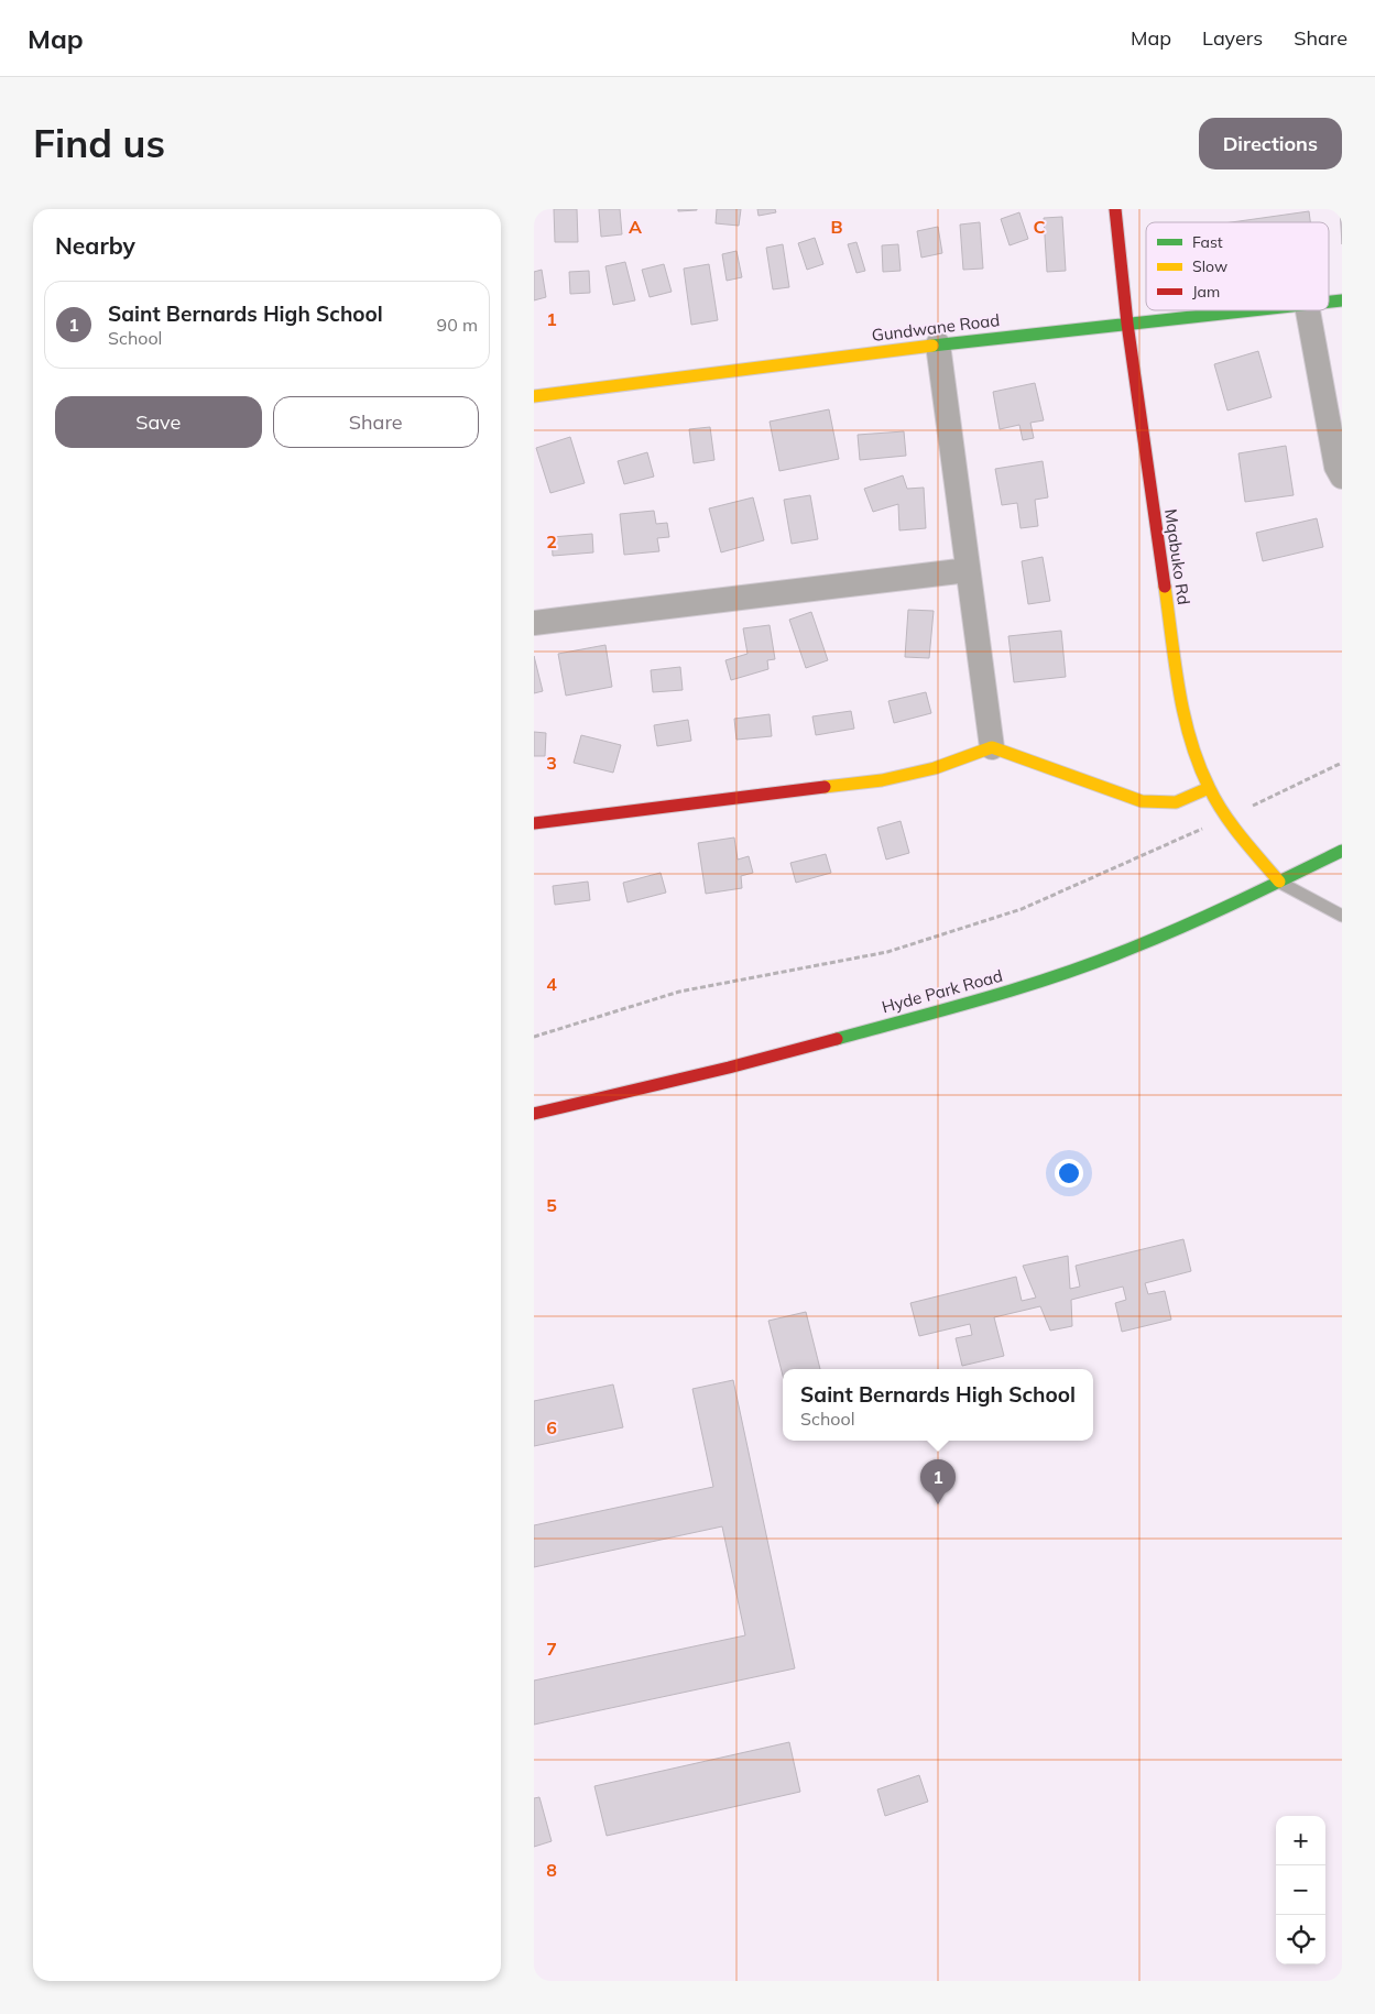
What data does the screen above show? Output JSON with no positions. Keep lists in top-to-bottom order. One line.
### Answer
{"streets":{"street":["Gundwane Road","Mqabuko Rd","Hyde Park Road"]},"crossings":[["Gundwane Road","Mqabuko Rd"],["Mqabuko Rd","Hyde Park Road"]],"legend":["Fast","Slow","Jam"],"page":{"header":"Map","nav":["Map","Layers","Share"],"buttons":["Directions",["Save","Share"]],"title":"Find us","heading":"Nearby","list":[{"mark":"1","name":"Saint Bernards High School","note":"School","value":"90 m"}],"popup":["Saint Bernards High School","School"],"pins":"1","map_buttons":["+","−"]},"grid":{"columns":["A","B","C"],"rows":["1","2","3","4","5","6","7","8"]}}
